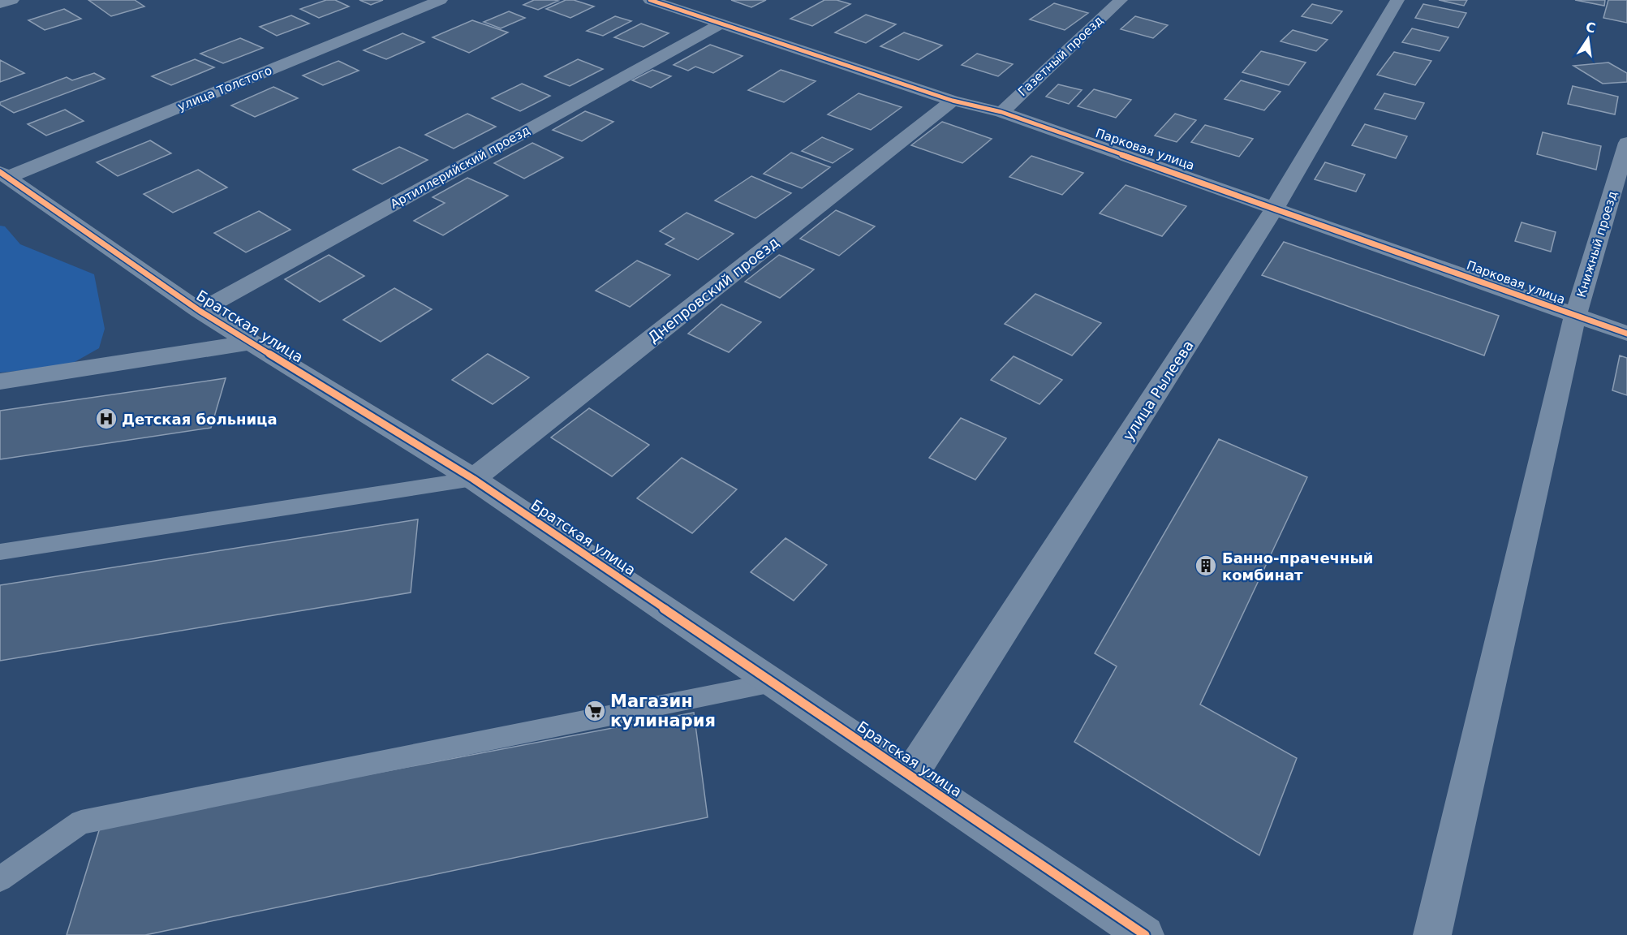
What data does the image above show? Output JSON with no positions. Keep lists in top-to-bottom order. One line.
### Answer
{"streets":{"street":["Газетный проезд","улица Толстого","Парковая улица","Артиллерийский проезд","Книжный проезд","Днепровский проезд","Братская улица","улица Рылеева"]},"crossings":[["Газетный проезд","Парковая улица"],["улица Толстого","Братская улица"],["Парковая улица","Артиллерийский проезд"],["Парковая улица","Книжный проезд"],["Парковая улица","Днепровский проезд"],["Парковая улица","улица Рылеева"],["Артиллерийский проезд","Братская улица"],["Днепровский проезд","Братская улица"],["Братская улица","улица Рылеева"]],"places":{"hospital":["Детская больница"],"building":["Банно-прачечный комбинат"],"supermarket":["Магазин кулинария"]},"north":"top"}
